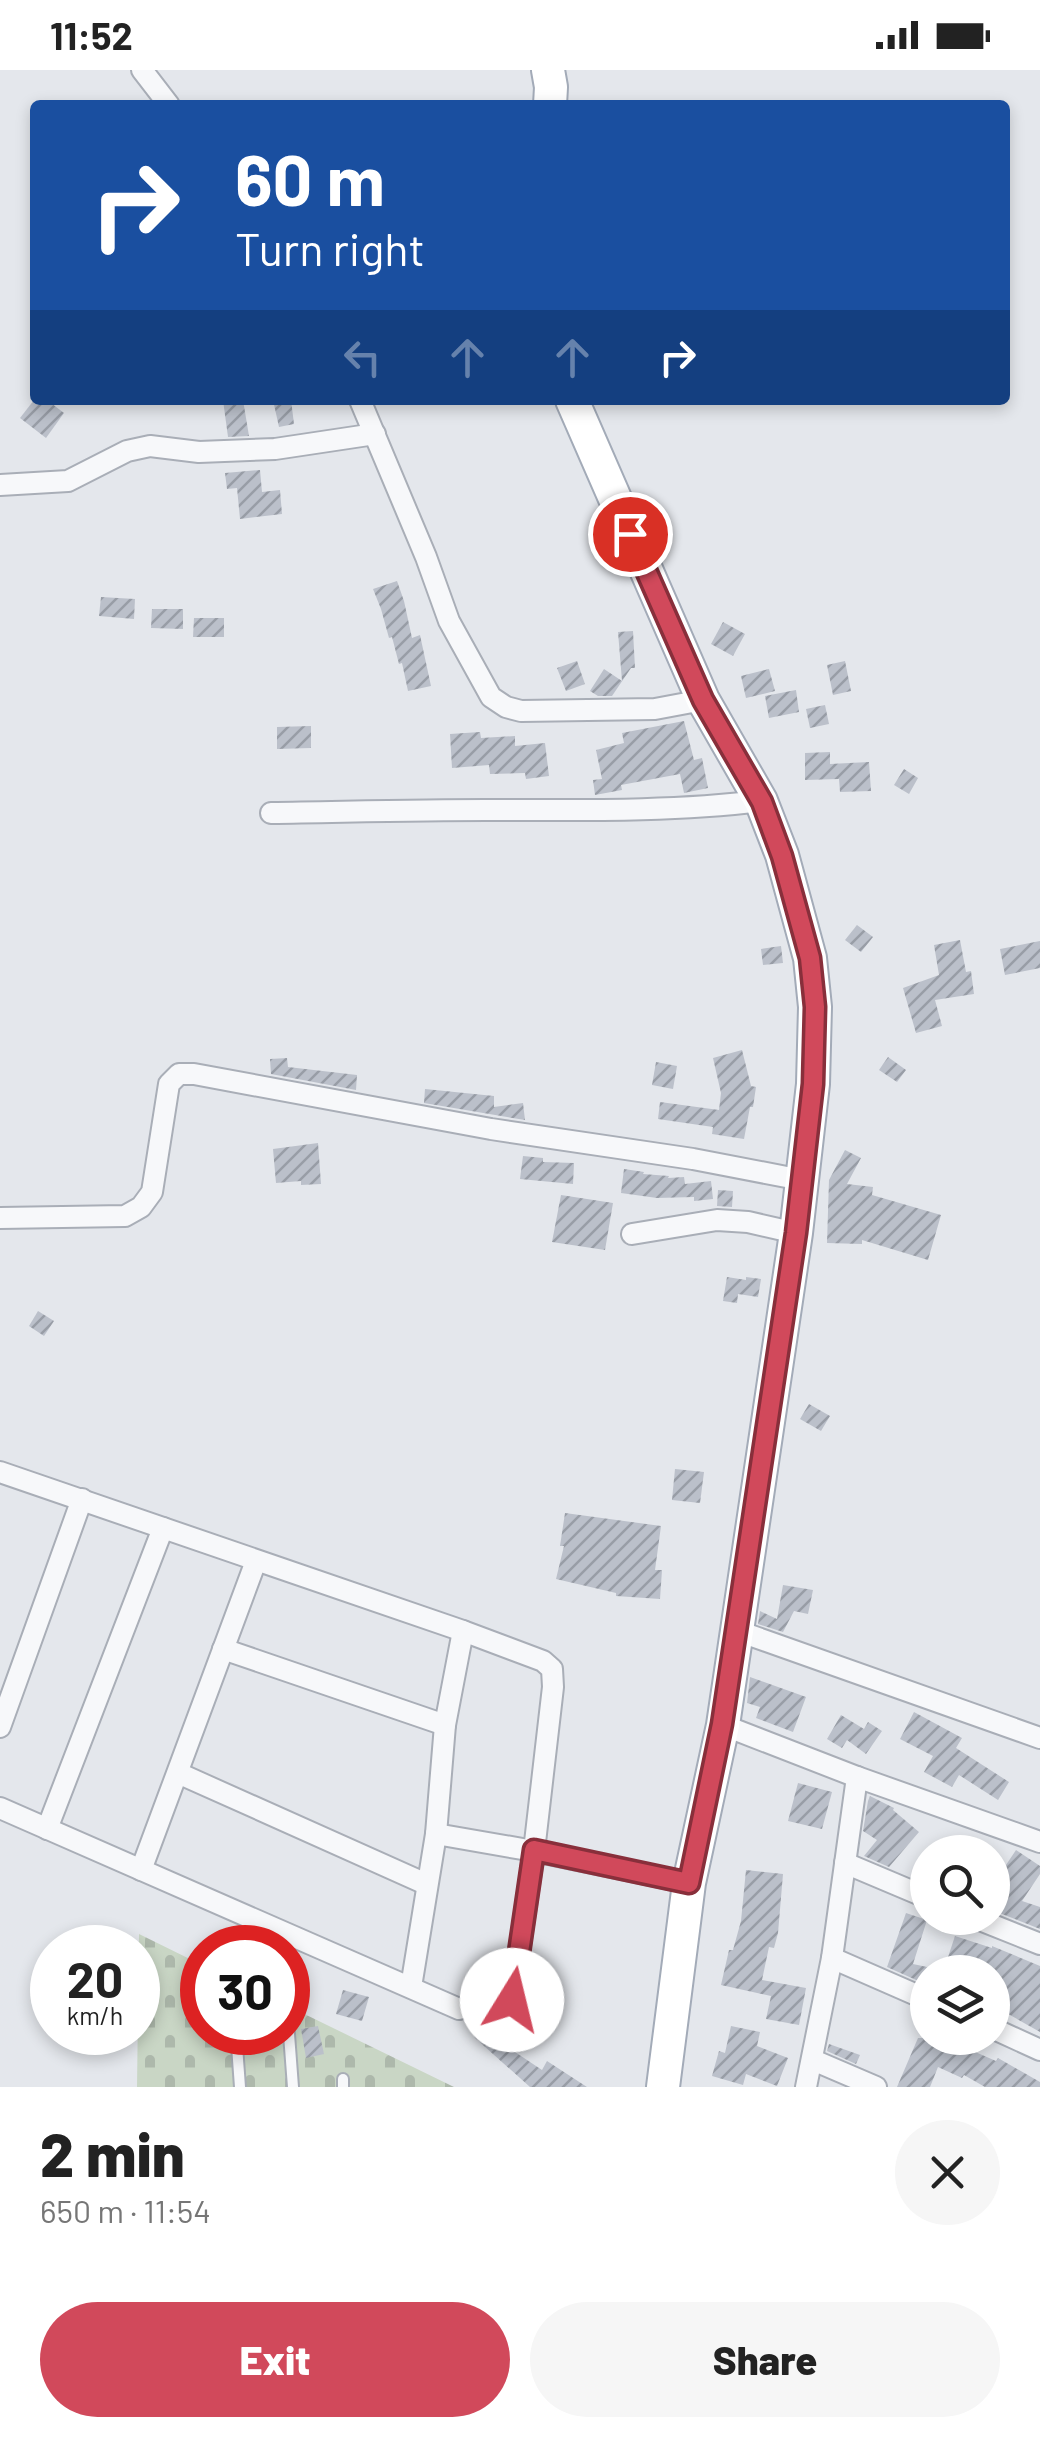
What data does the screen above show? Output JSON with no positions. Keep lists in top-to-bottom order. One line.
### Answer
{"page":{"status":"11:52","turn":["60 m","Turn right"],"speed":"20 km/h","limit":"30","heading":["2 min","650 m · 11:54"],"buttons":["Exit","Share"]}}
